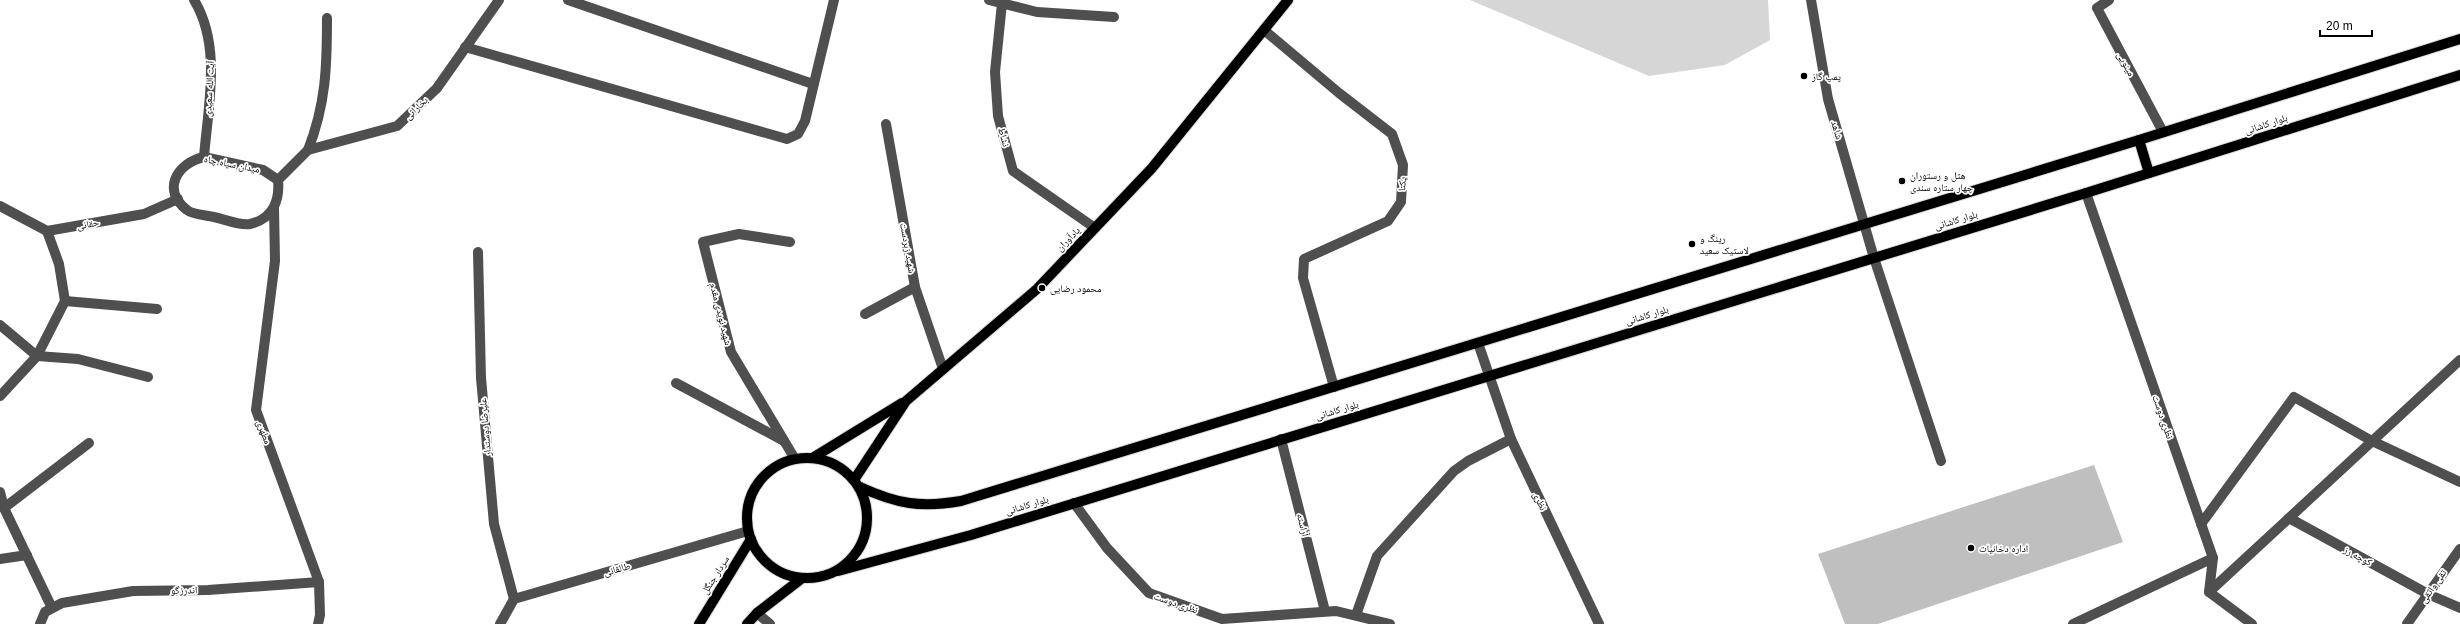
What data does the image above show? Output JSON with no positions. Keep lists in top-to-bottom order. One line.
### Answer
{"streets":{"main road":["بلوار کاشانی","یادآوران","سردار جنگل"],"street":["مینویی","آیت الله سعیدی","بخارائی","شاهد","نشاط","میدان سیاه چاه","یکتا","حقانی","شهید زبردست","شهید نویدی مقدم","نظری دوست","علیرضا دوستدار","مطهری","نظری","آراسته","کوچه رز","طالقانی","تقی واثقی","اندرزگو"]},"crossings":[["آیت الله سعیدی","میدان سیاه چاه"],["بخارائی","میدان سیاه چاه"],["بلوار کاشانی","شاهد"],["بلوار کاشانی","یادآوران"],["بلوار کاشانی","شهید نویدی مقدم"],["بلوار کاشانی","نظری دوست"],["بلوار کاشانی","نظری"],["بلوار کاشانی","آراسته"],["بلوار کاشانی","طالقانی"],["بلوار کاشانی","سردار جنگل"],["نشاط","یادآوران"],["میدان سیاه چاه","حقانی"],["یکتا","یادآوران"],["یادآوران","شهید زبردست"],["یادآوران","شهید نویدی مقدم"],["یادآوران","طالقانی"],["یادآوران","سردار جنگل"],["شهید نویدی مقدم","طالقانی"],["شهید نویدی مقدم","سردار جنگل"],["نظری دوست","آراسته"],["علیرضا دوستدار","طالقانی"],["مطهری","اندرزگو"],["کوچه رز","تقی واثقی"],["طالقانی","سردار جنگل"]],"places":["پمپ گاز","هتل و رستوران چهار ستاره سندی","رینگ و لاستیک سعید","محمود رضایی","اداره دخانیات"],"scale_bar":"20 m"}
